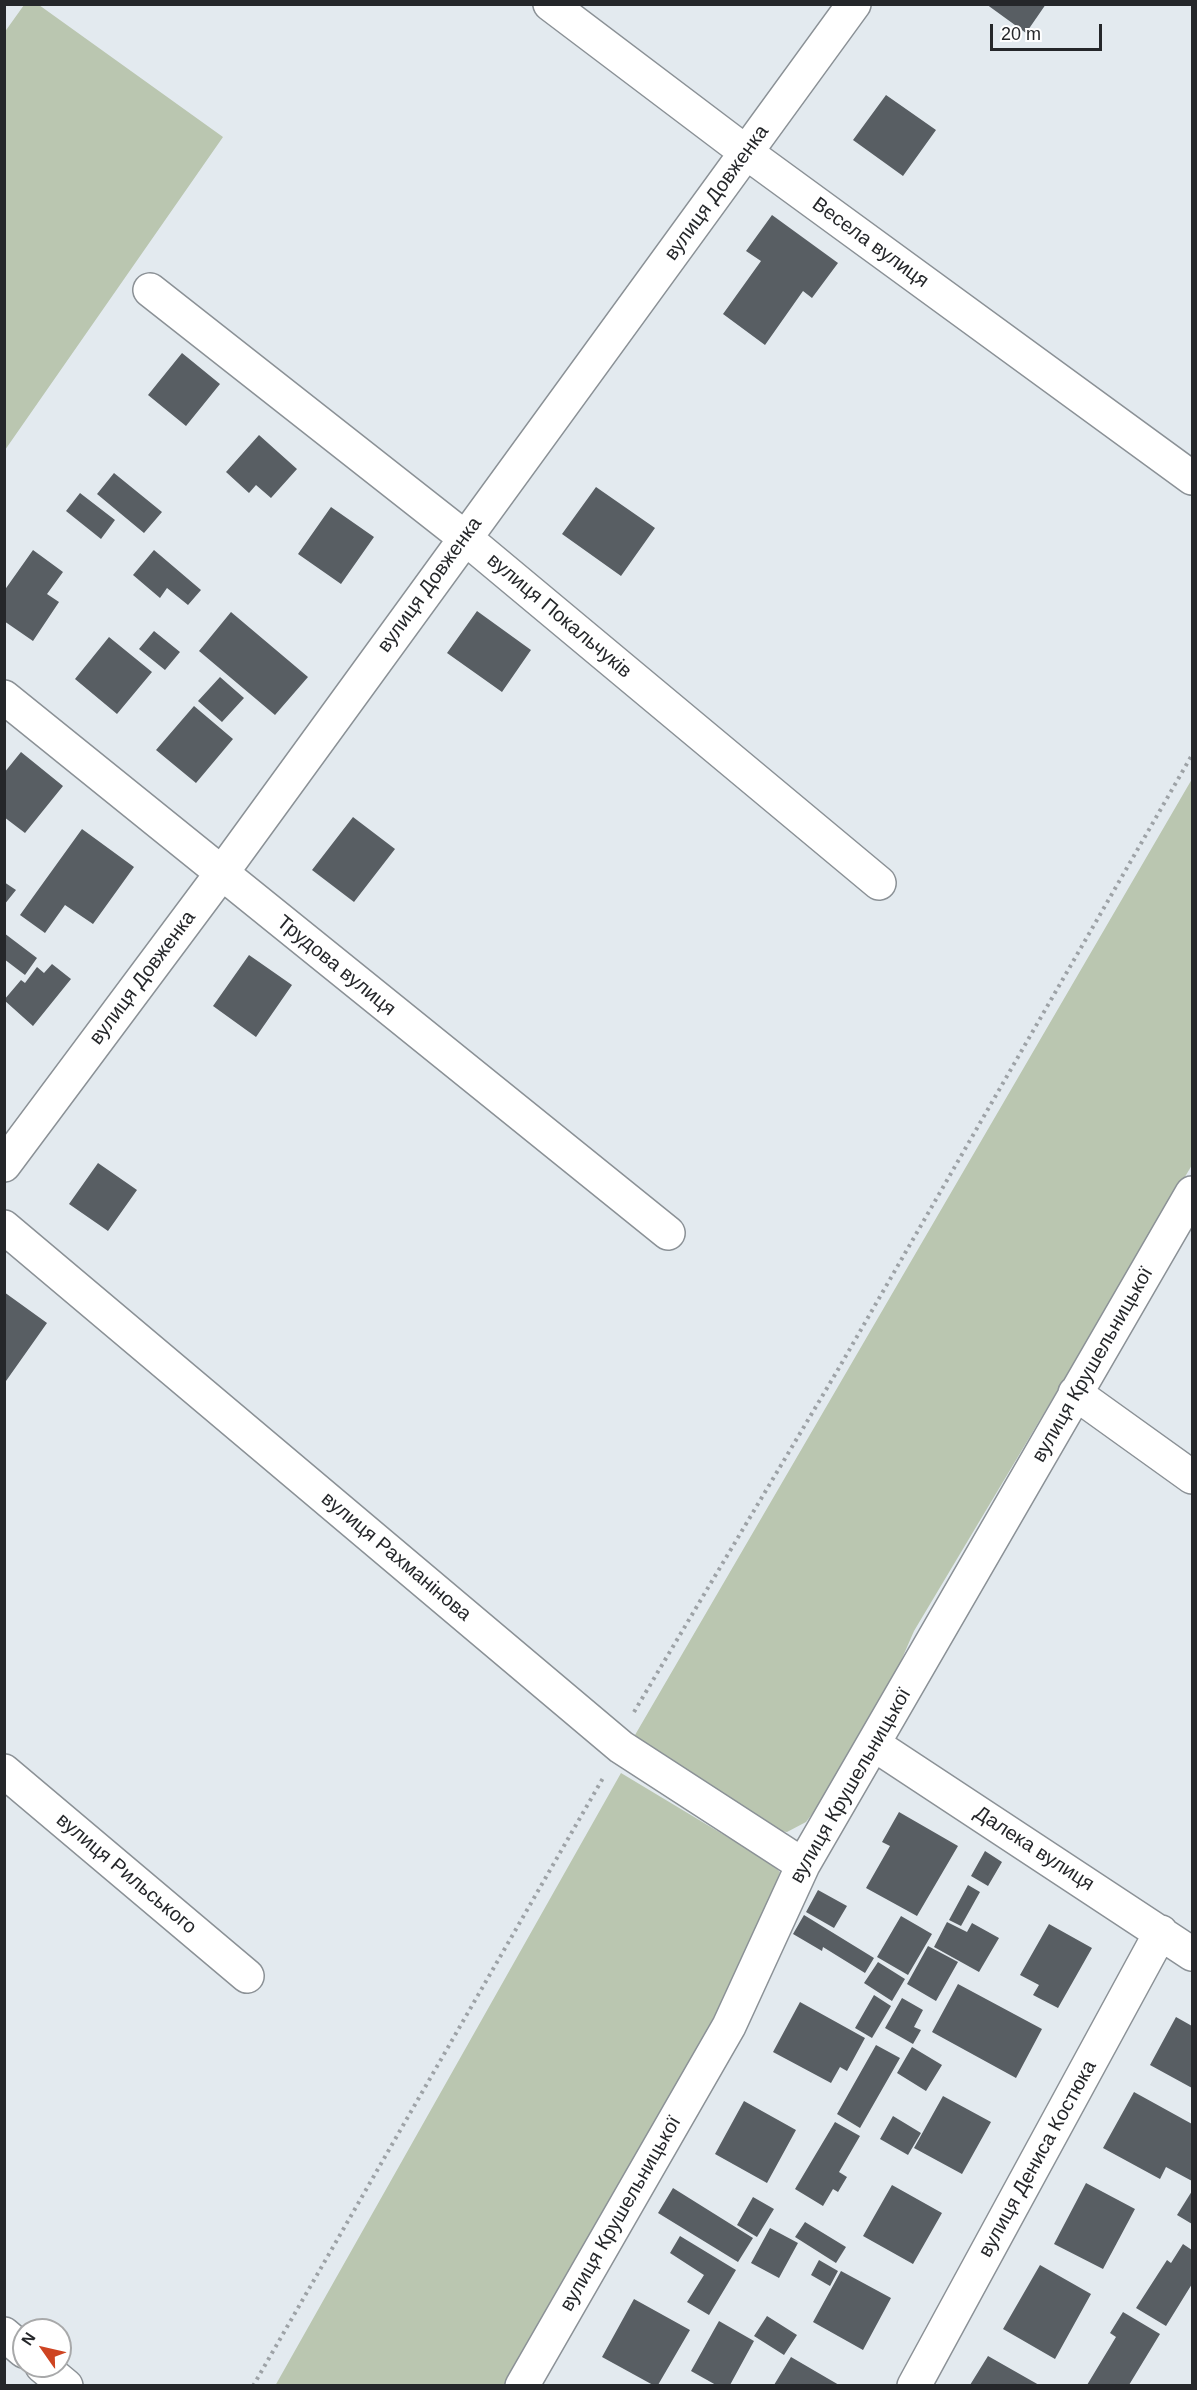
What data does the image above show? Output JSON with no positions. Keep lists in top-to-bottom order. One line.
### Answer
{"streets":{"street":["вулиця Довженка","Весела вулиця","вулиця Покальчуків","Трудова вулиця","вулиця Крушельницької","вулиця Рахманінова","Далека вулиця","вулиця Рильського","вулиця Дениса Костюка"]},"crossings":[["вулиця Довженка","Весела вулиця"],["вулиця Довженка","вулиця Покальчуків"],["вулиця Довженка","Трудова вулиця"],["вулиця Крушельницької","вулиця Рахманінова"],["вулиця Крушельницької","Далека вулиця"],["Далека вулиця","вулиця Дениса Костюка"]],"scale_bar":"20 m","north":"top left"}
